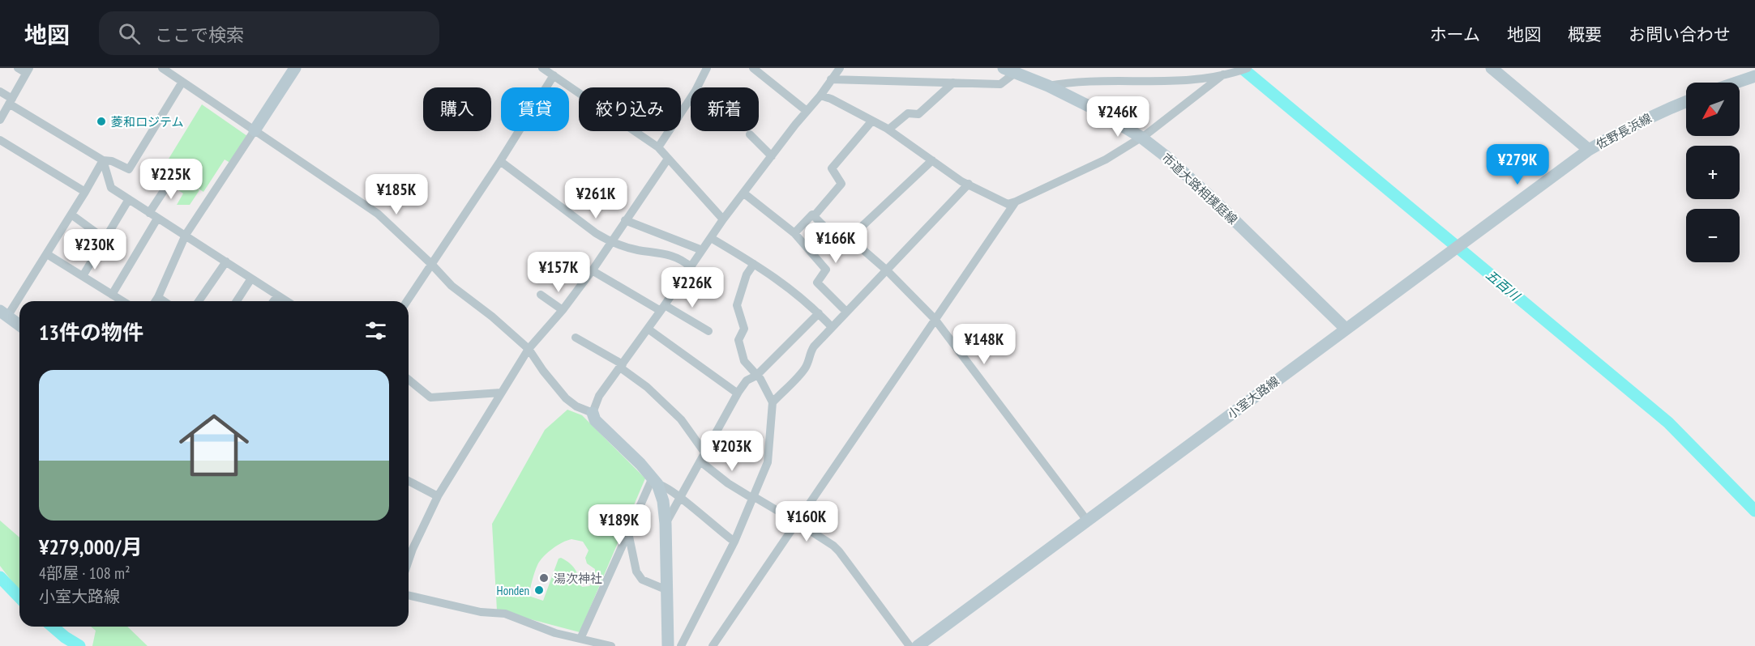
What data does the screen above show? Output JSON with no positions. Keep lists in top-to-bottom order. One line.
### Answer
{"streets":{"main road":["佐野長浜線","市道大路相撲庭線","小室大路線"]},"crossings":[["佐野長浜線","小室大路線"],["市道大路相撲庭線","小室大路線"]],"water":["五百川"],"places":["菱和ロジテム","湯次神社","Honden"],"north":"bottom left","page":{"header":"地図","search":"ここで検索","nav":["ホーム","地図","概要","お問い合わせ"],"map_buttons":["+","−"],"chip":["購入","賃貸","絞り込み","新着"],"price":["¥246K","¥279K","¥225K","¥185K","¥261K","¥166K","¥230K","¥157K","¥226K","¥148K","¥203K","¥160K","¥189K"],"heading":"13件の物件","list":[{"name":"¥279,000/月","note":"4部屋 · 108 m² · 小室大路線"}]}}
